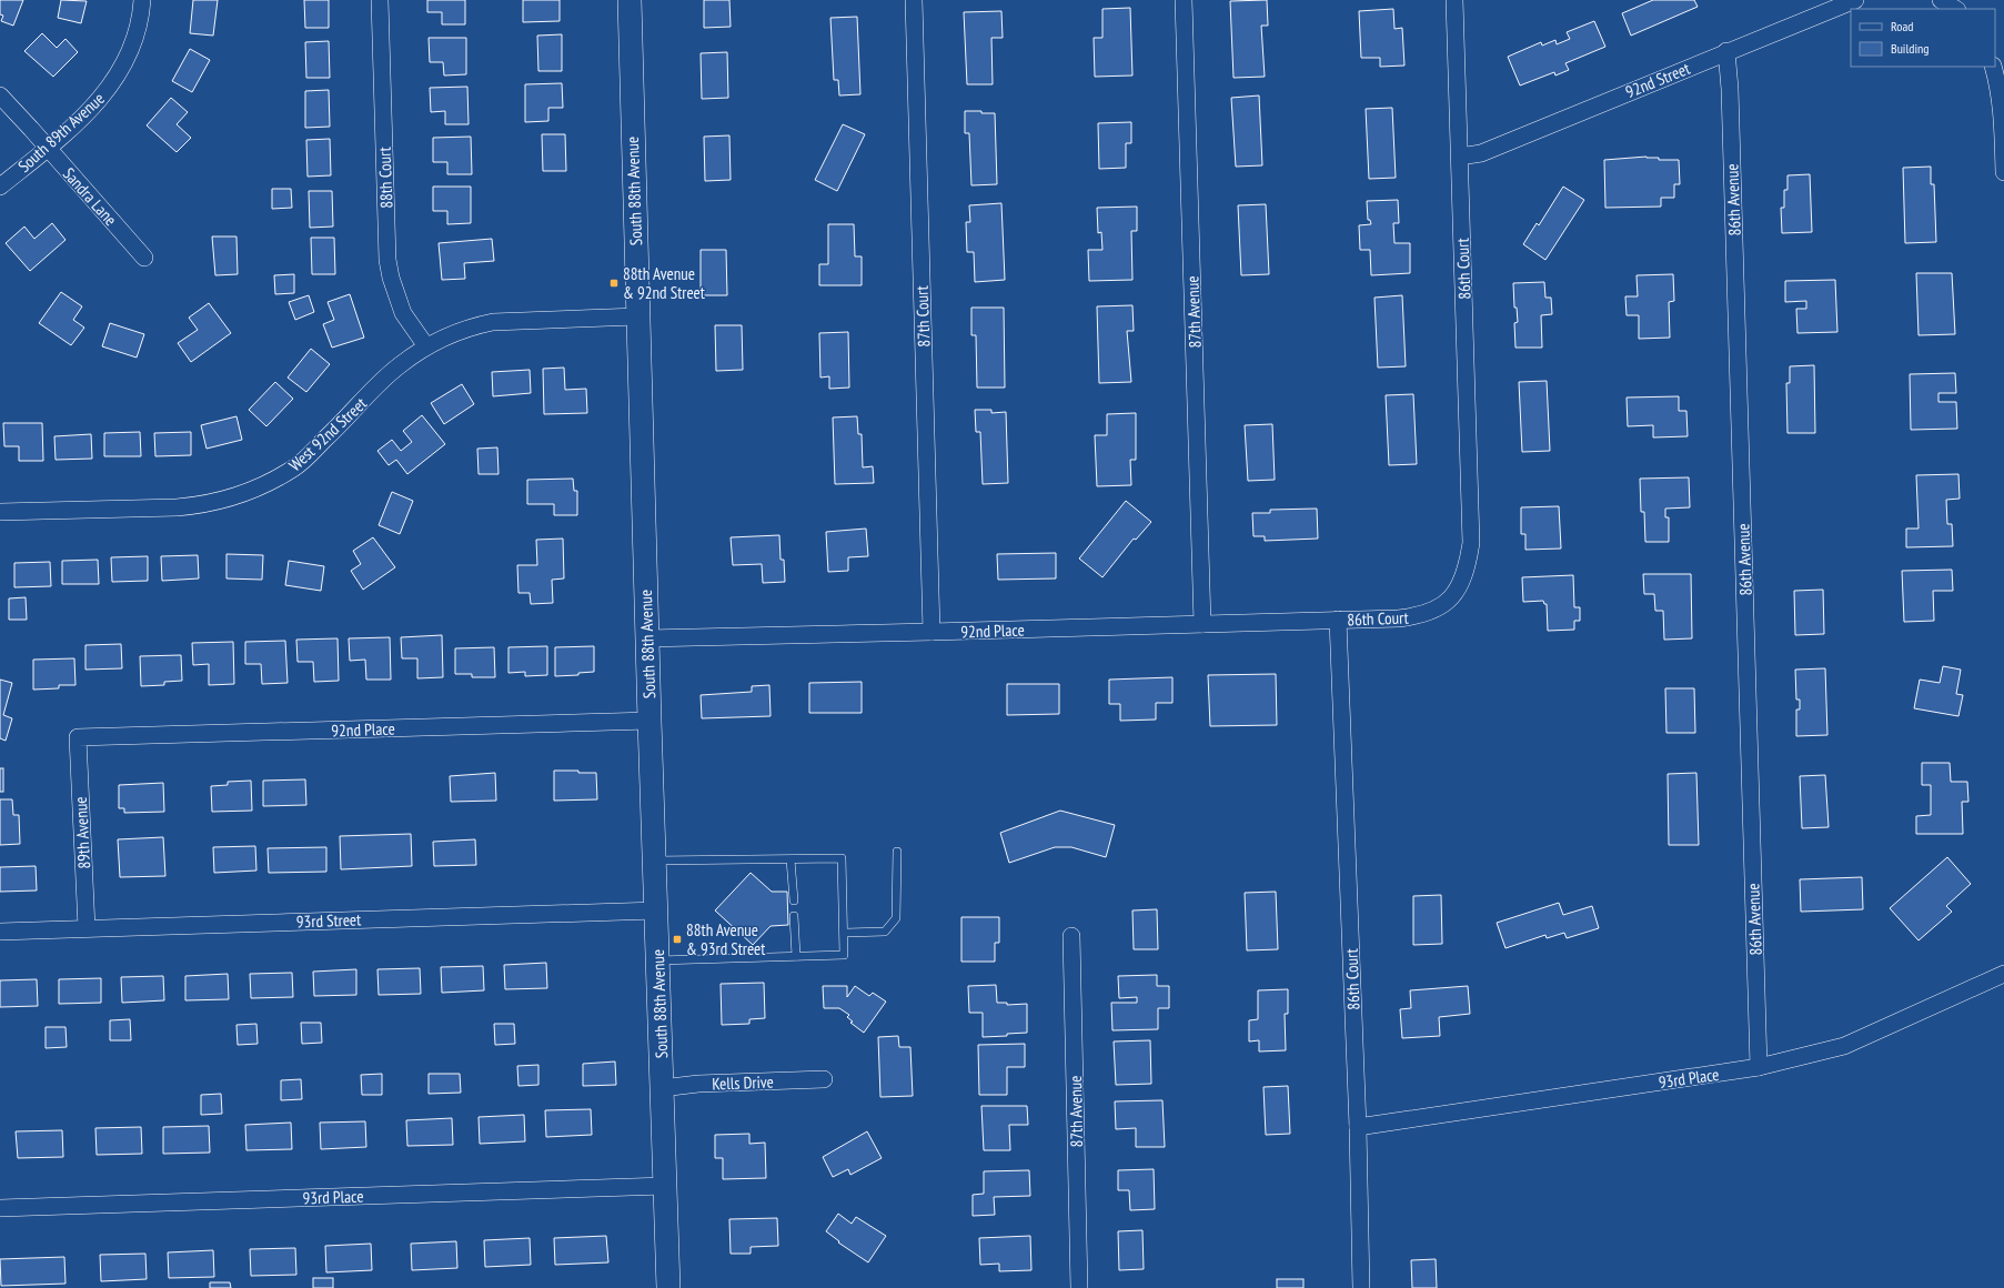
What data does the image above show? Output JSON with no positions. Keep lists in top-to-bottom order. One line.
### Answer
{"streets":{"street":["92nd Street","South 89th Avenue","88th Court","South 88th Avenue","Sandra Lane","86th Avenue","86th Court","87th Avenue","87th Court","West 92nd Street","92nd Place","89th Avenue","93rd Street","93rd Place","Kells Drive"]},"crossings":[["92nd Street","86th Avenue"],["92nd Street","86th Court"],["South 89th Avenue","Sandra Lane"],["88th Court","West 92nd Street"],["South 88th Avenue","West 92nd Street"],["South 88th Avenue","92nd Place"],["South 88th Avenue","93rd Street"],["South 88th Avenue","93rd Place"],["South 88th Avenue","Kells Drive"],["86th Avenue","93rd Place"],["86th Court","92nd Place"],["86th Court","93rd Place"],["87th Avenue","92nd Place"],["87th Court","92nd Place"],["92nd Place","89th Avenue"],["89th Avenue","93rd Street"]],"places":{"transit":["88th Avenue & 92nd Street","88th Avenue & 93rd Street"]},"legend":["Road","Building"]}
